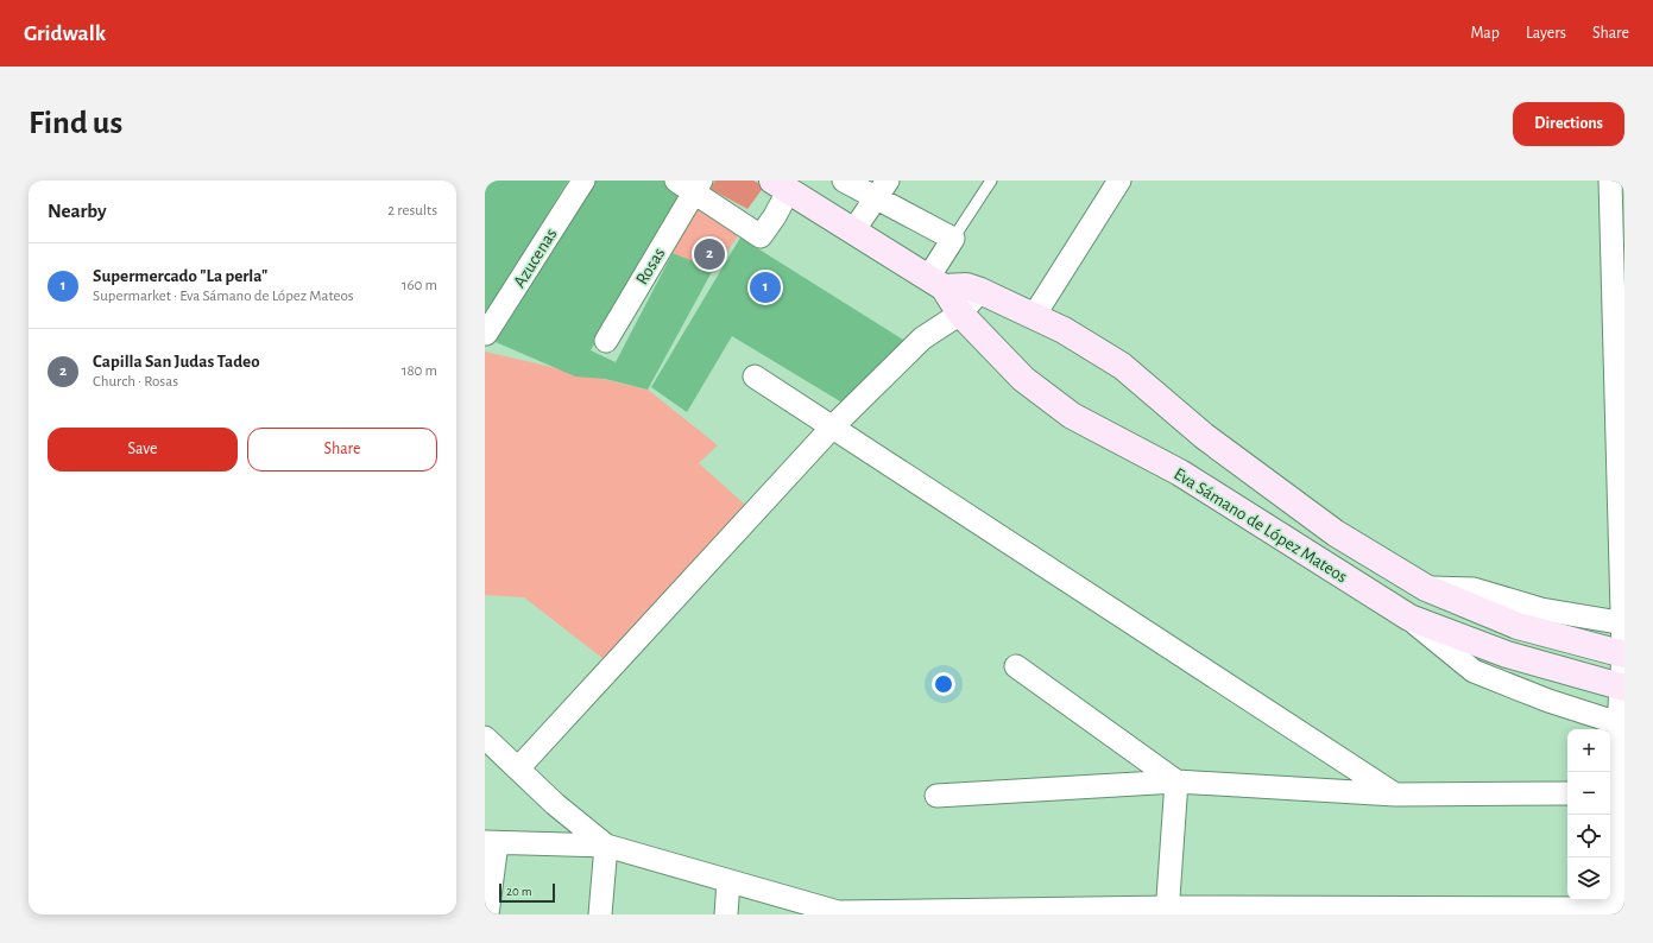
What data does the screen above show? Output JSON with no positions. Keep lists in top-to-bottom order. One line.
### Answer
{"streets":{"main road":["Eva Sámano de López Mateos"],"street":["Azucenas","Rosas"]},"scale_bar":"20 m","page":{"header":"Gridwalk","nav":["Map","Layers","Share"],"buttons":["Directions",["Save","Share"]],"title":"Find us","heading":["Nearby","2 results"],"pins":["2","1"],"list":[{"mark":"1","name":"Supermercado \"La perla\"","note":"Supermarket · Eva Sámano de López Mateos","value":"160 m"},{"mark":"2","name":"Capilla San Judas Tadeo","note":"Church · Rosas","value":"180 m"}],"map_buttons":["+","−"],"scale":"20 m"}}
